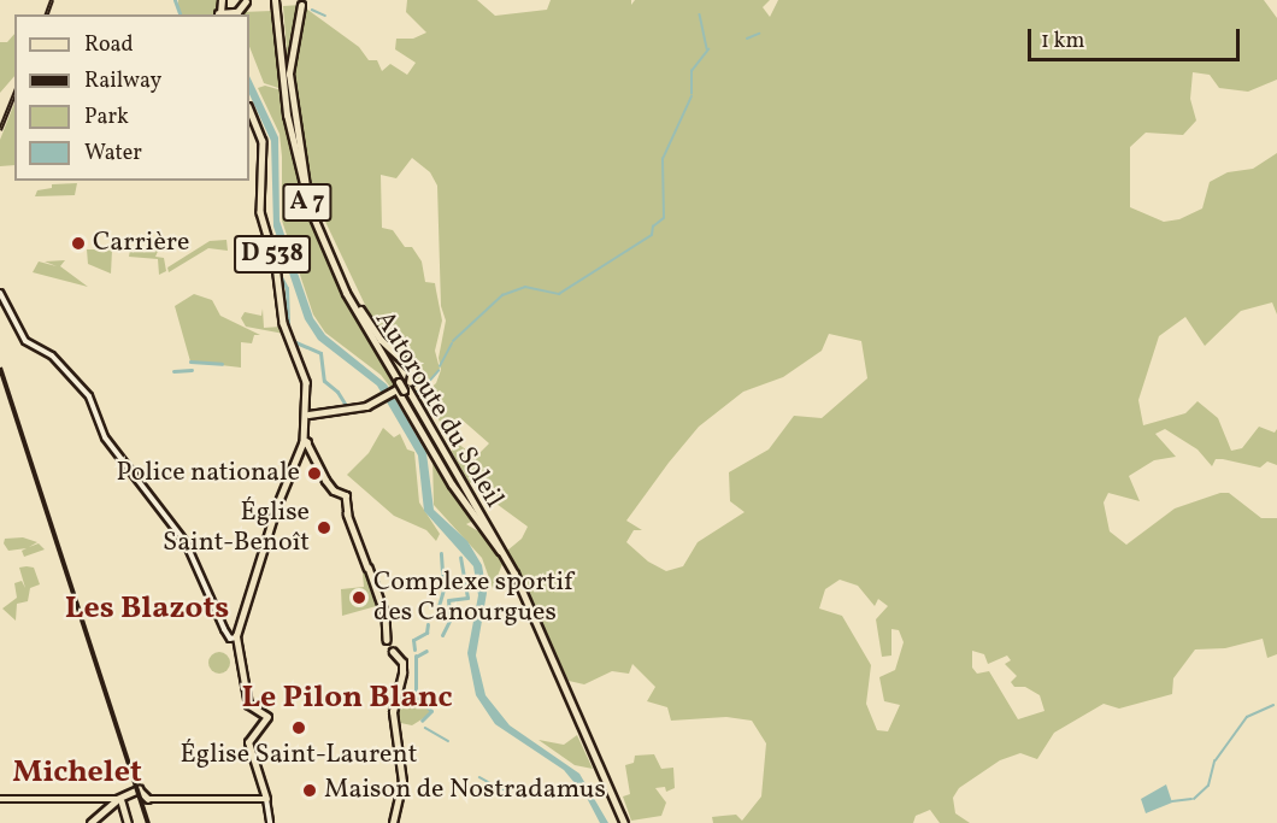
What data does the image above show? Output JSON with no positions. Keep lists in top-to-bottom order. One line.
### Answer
{"streets":{"highway":["A 7","Autoroute du Soleil"],"main road":["D 538"]},"districts":["Les Blazots","Le Pilon Blanc","Michelet"],"places":["Carrière","Police nationale","Église Saint-Benoît","Complexe sportif des Canourgues","Église Saint-Laurent","Maison de Nostradamus"],"legend":["Road","Railway","Park","Water"],"scale_bar":"1 km"}
